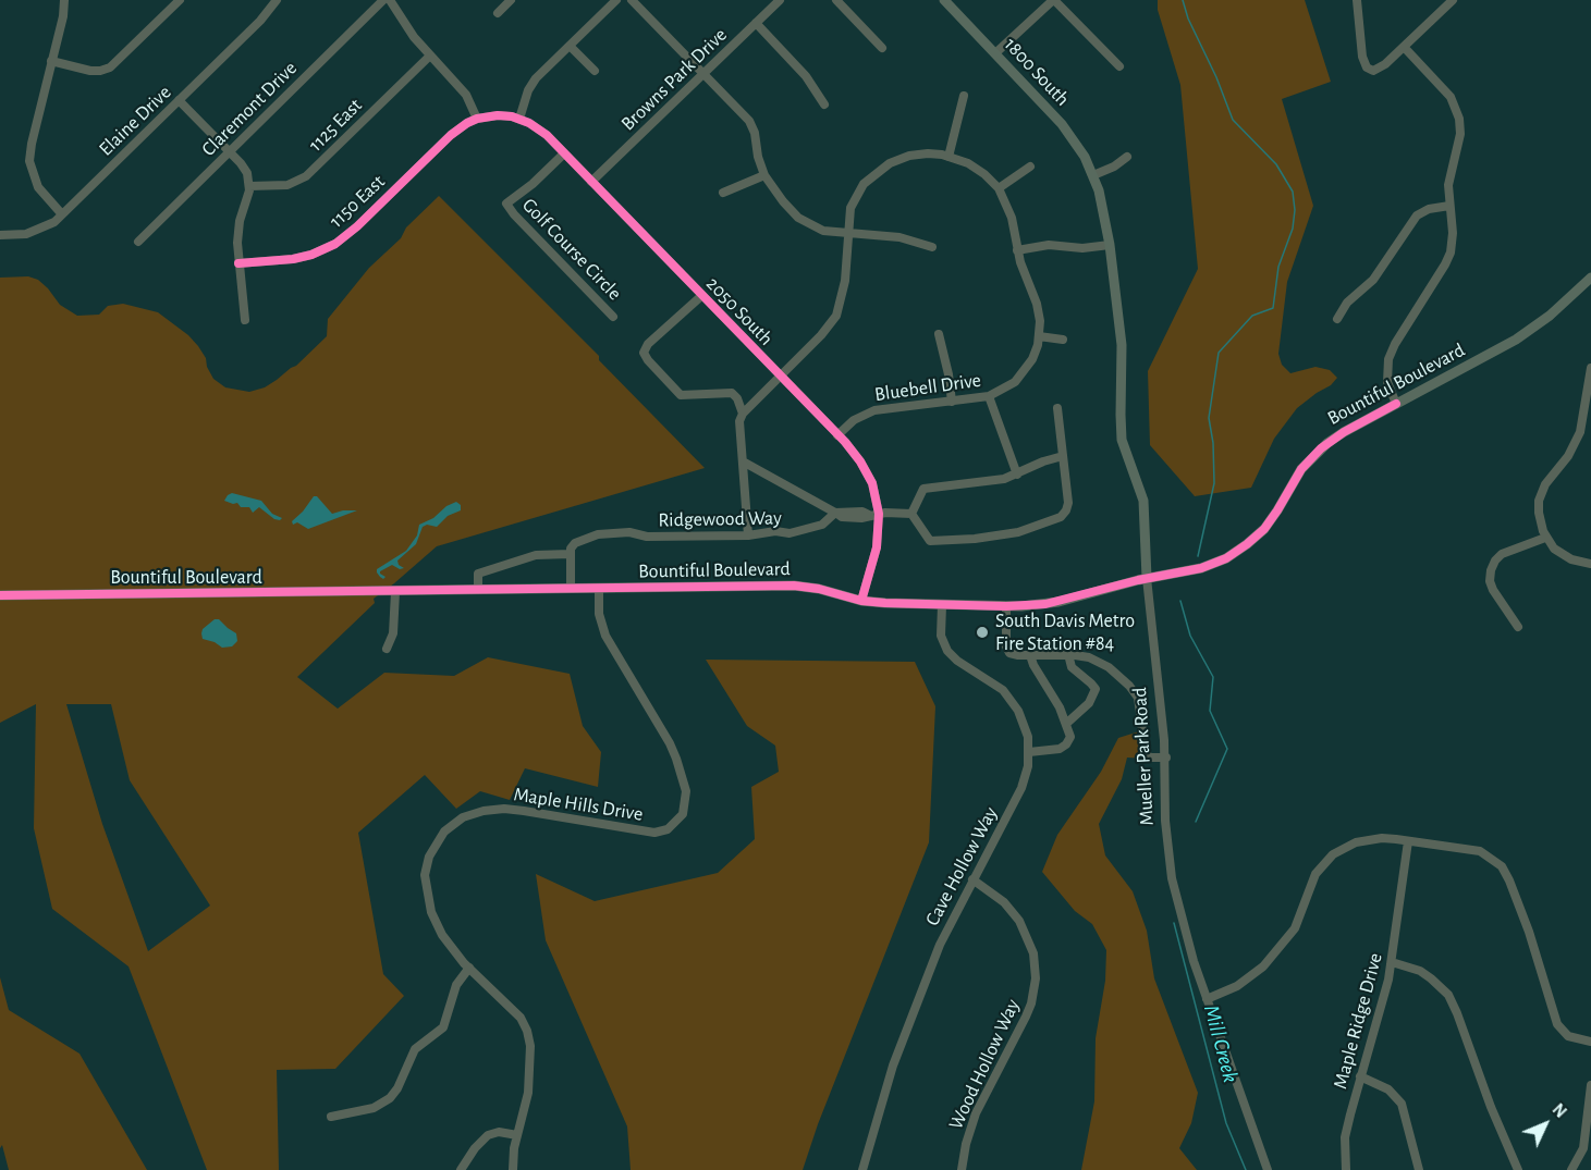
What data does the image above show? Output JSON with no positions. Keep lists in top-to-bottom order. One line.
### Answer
{"streets":{"main road":["1800 South","Bountiful Boulevard","Mueller Park Road"],"street":["Browns Park Drive","Claremont Drive","Elaine Drive","1125 East","1150 East","Golf Course Circle","2050 South","Bluebell Drive","Ridgewood Way","Maple Hills Drive","Cave Hollow Way","Maple Ridge Drive","Wood Hollow Way"]},"crossings":[["1800 South","Mueller Park Road"],["Browns Park Drive","2050 South"],["Golf Course Circle","2050 South"],["2050 South","Bountiful Boulevard"],["2050 South","Bluebell Drive"],["2050 South","Ridgewood Way"],["Bountiful Boulevard","Mueller Park Road"],["Bountiful Boulevard","Maple Hills Drive"],["Bountiful Boulevard","Cave Hollow Way"],["Cave Hollow Way","Wood Hollow Way"]],"water":["Mill Creek"],"places":["South Davis Metro Fire Station #84"],"north":"top right"}
